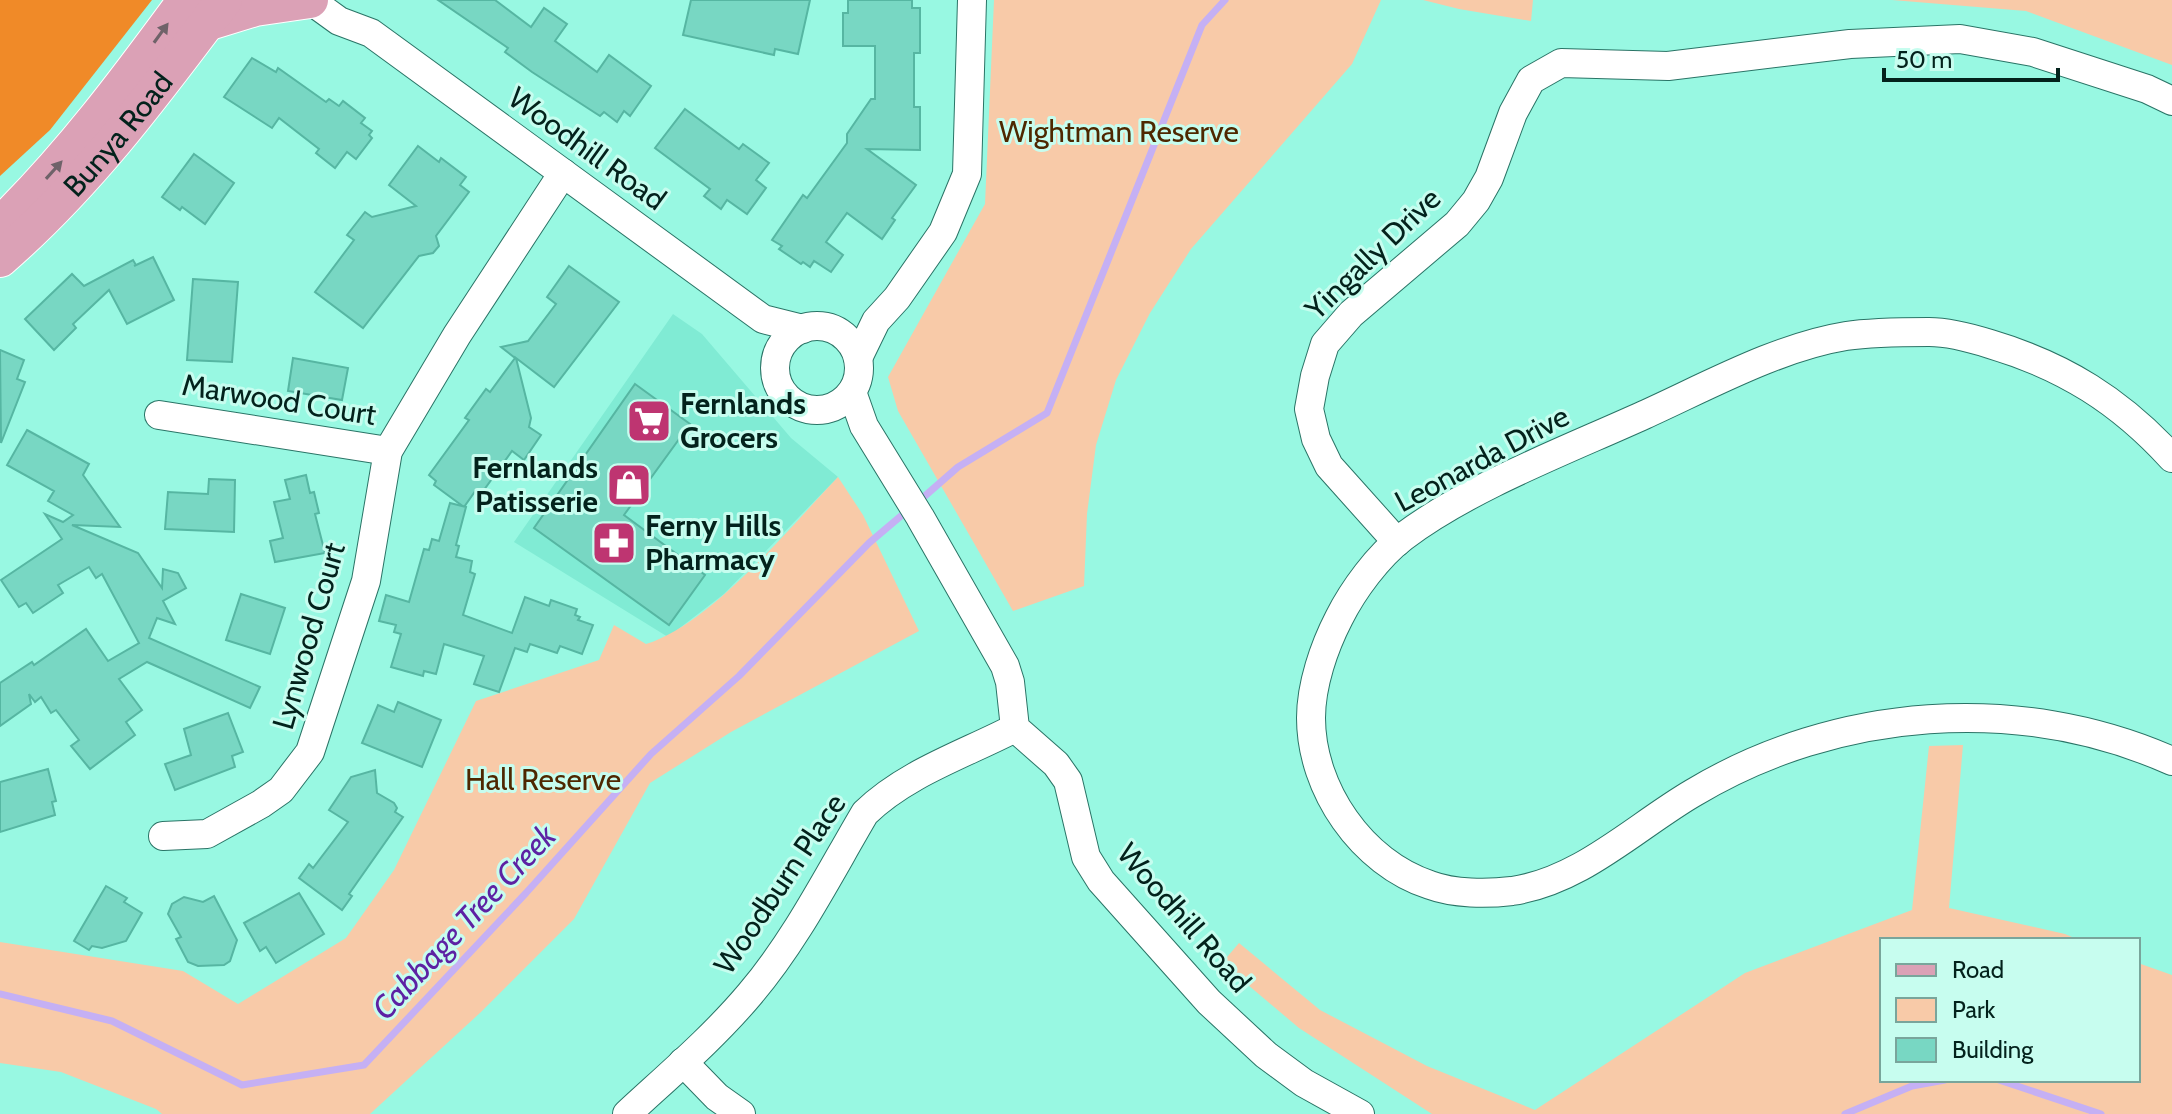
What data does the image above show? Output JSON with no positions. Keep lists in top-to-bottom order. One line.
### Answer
{"streets":{"main road":["Bunya Road"],"street":["Woodhill Road","Yingally Drive","Marwood Court","Leonarda Drive","Lynwood Court","Woodburn Place"]},"crossings":[["Woodhill Road","Lynwood Court"],["Woodhill Road","Woodburn Place"],["Yingally Drive","Leonarda Drive"],["Marwood Court","Lynwood Court"]],"water":["Cabbage Tree Creek"],"parks":["Wightman Reserve","Hall Reserve"],"places":{"supermarket":["Fernlands Grocers"],"shop":["Fernlands Patisserie"],"pharmacy":["Ferny Hills Pharmacy"]},"legend":["Road","Park","Building"],"scale_bar":"50 m"}
